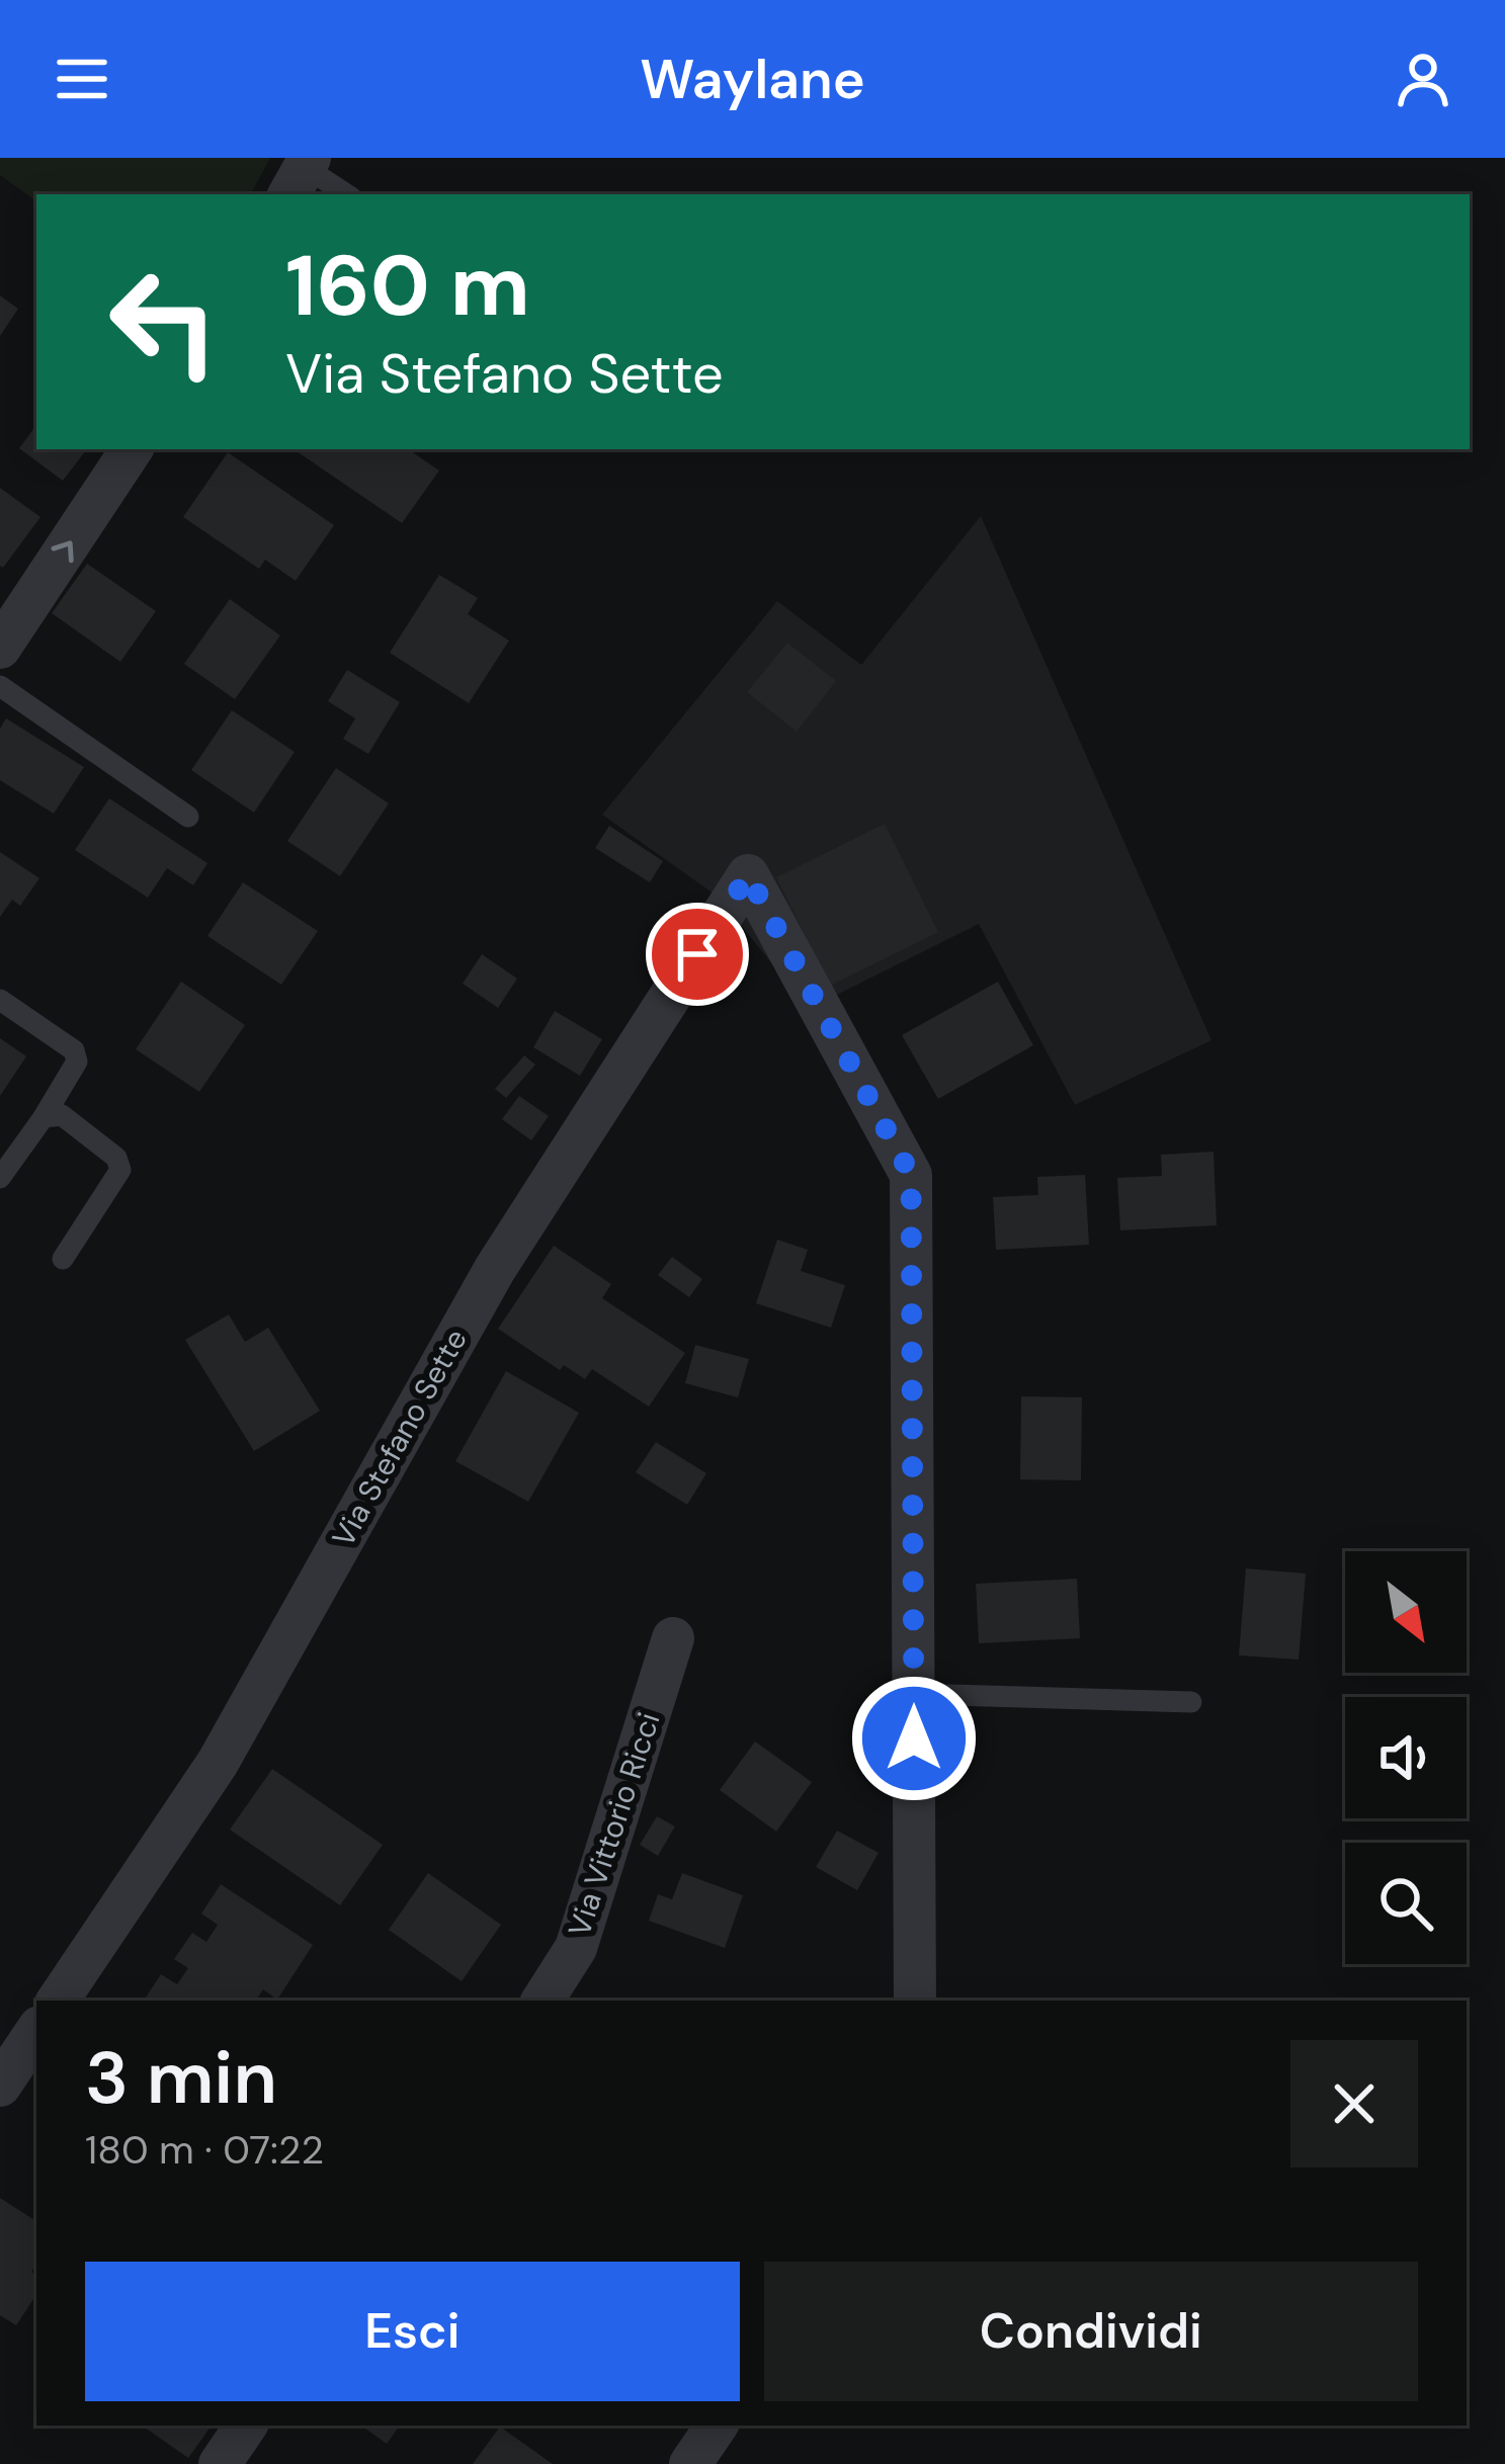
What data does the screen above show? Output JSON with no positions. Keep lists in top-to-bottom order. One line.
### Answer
{"streets":{"street":["Via Stefano Sette","Via Vittorio Ricci"]},"north":"bottom right","page":{"header":"Waylane","turn":["160 m","Via Stefano Sette"],"heading":["3 min","180 m · 07:22"],"buttons":["Esci","Condividi"]}}
